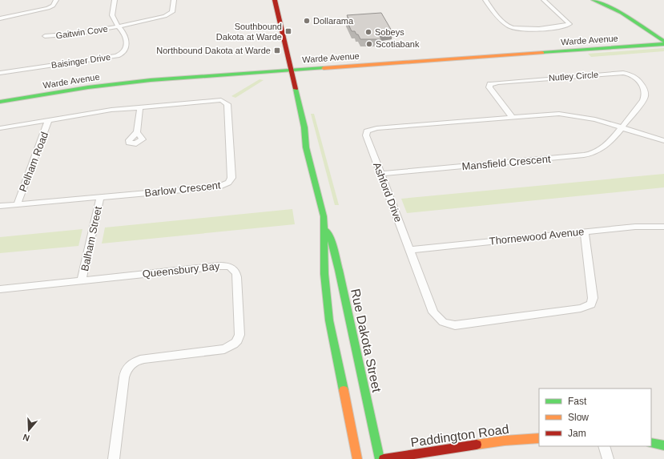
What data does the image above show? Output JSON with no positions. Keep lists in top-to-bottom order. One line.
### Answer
{"streets":{"main road":["Warde Avenue","Rue Dakota Street","Paddington Road"],"street":["Gaitwin Cove","Baisinger Drive","Nutley Circle","Pelham Road","Mansfield Crescent","Barlow Crescent","Ashford Drive","Thornewood Avenue","Balham Street","Queensbury Bay"]},"crossings":[["Gaitwin Cove","Baisinger Drive"],["Warde Avenue","Rue Dakota Street"],["Nutley Circle","Mansfield Crescent"],["Nutley Circle","Ashford Drive"],["Pelham Road","Barlow Crescent"],["Mansfield Crescent","Ashford Drive"],["Barlow Crescent","Balham Street"],["Ashford Drive","Thornewood Avenue"],["Balham Street","Queensbury Bay"]],"places":{"other":["Dollarama","Sobeys","Scotiabank"],"transit":["Southbound Dakota at Warde","Northbound Dakota at Warde"]},"legend":["Fast","Slow","Jam"],"north":"bottom"}
